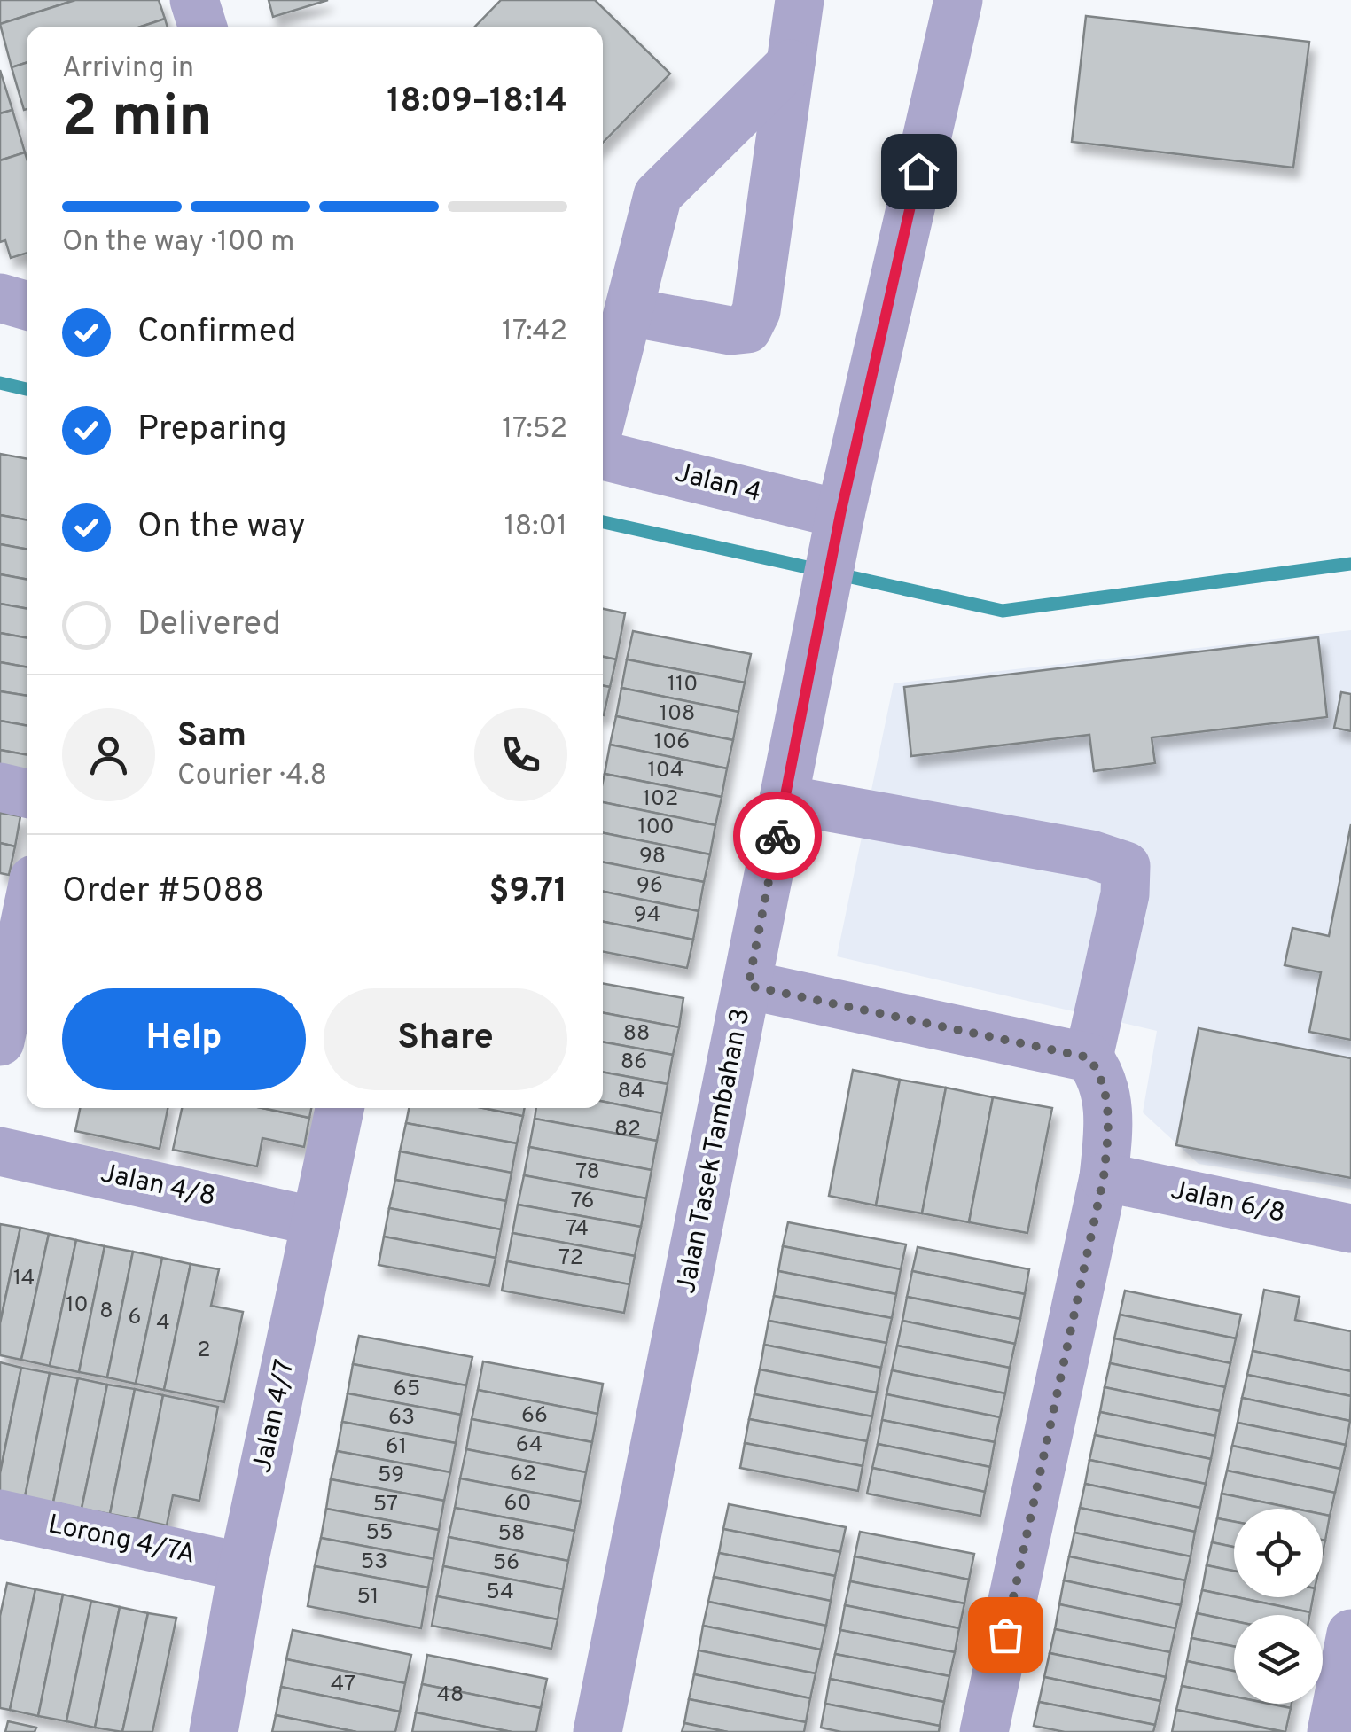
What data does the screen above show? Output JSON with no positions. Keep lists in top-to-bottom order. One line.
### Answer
{"streets":{"street":["Jalan 4","Jalan Tasek Tambahan 3","Jalan 4/8","Jalan 6/8","Jalan 4/7","Lorong 4/7A"]},"crossings":[["Jalan 4","Jalan Tasek Tambahan 3"],["Jalan 4/8","Jalan 4/7"],["Jalan 4/7","Lorong 4/7A"]],"house_numbers":["110","108","106","104","102","100","98","96","94","88","86","84","82","78","76","74","72","14","10","8","6","4","2","65","66","63","64","61","62","59","60","57","55","58","53","56","54","51","47","48"],"page":{"heading":["2 min","Arriving in","18:09–18:14"],"panel":["Sam","Courier · 4.8","Order #5088","$9.71"],"bar":"On the way · 100 m","list":[["Confirmed","17:42"],["Preparing","17:52"],["On the way","18:01"],"Delivered"],"buttons":["Help","Share"]}}
